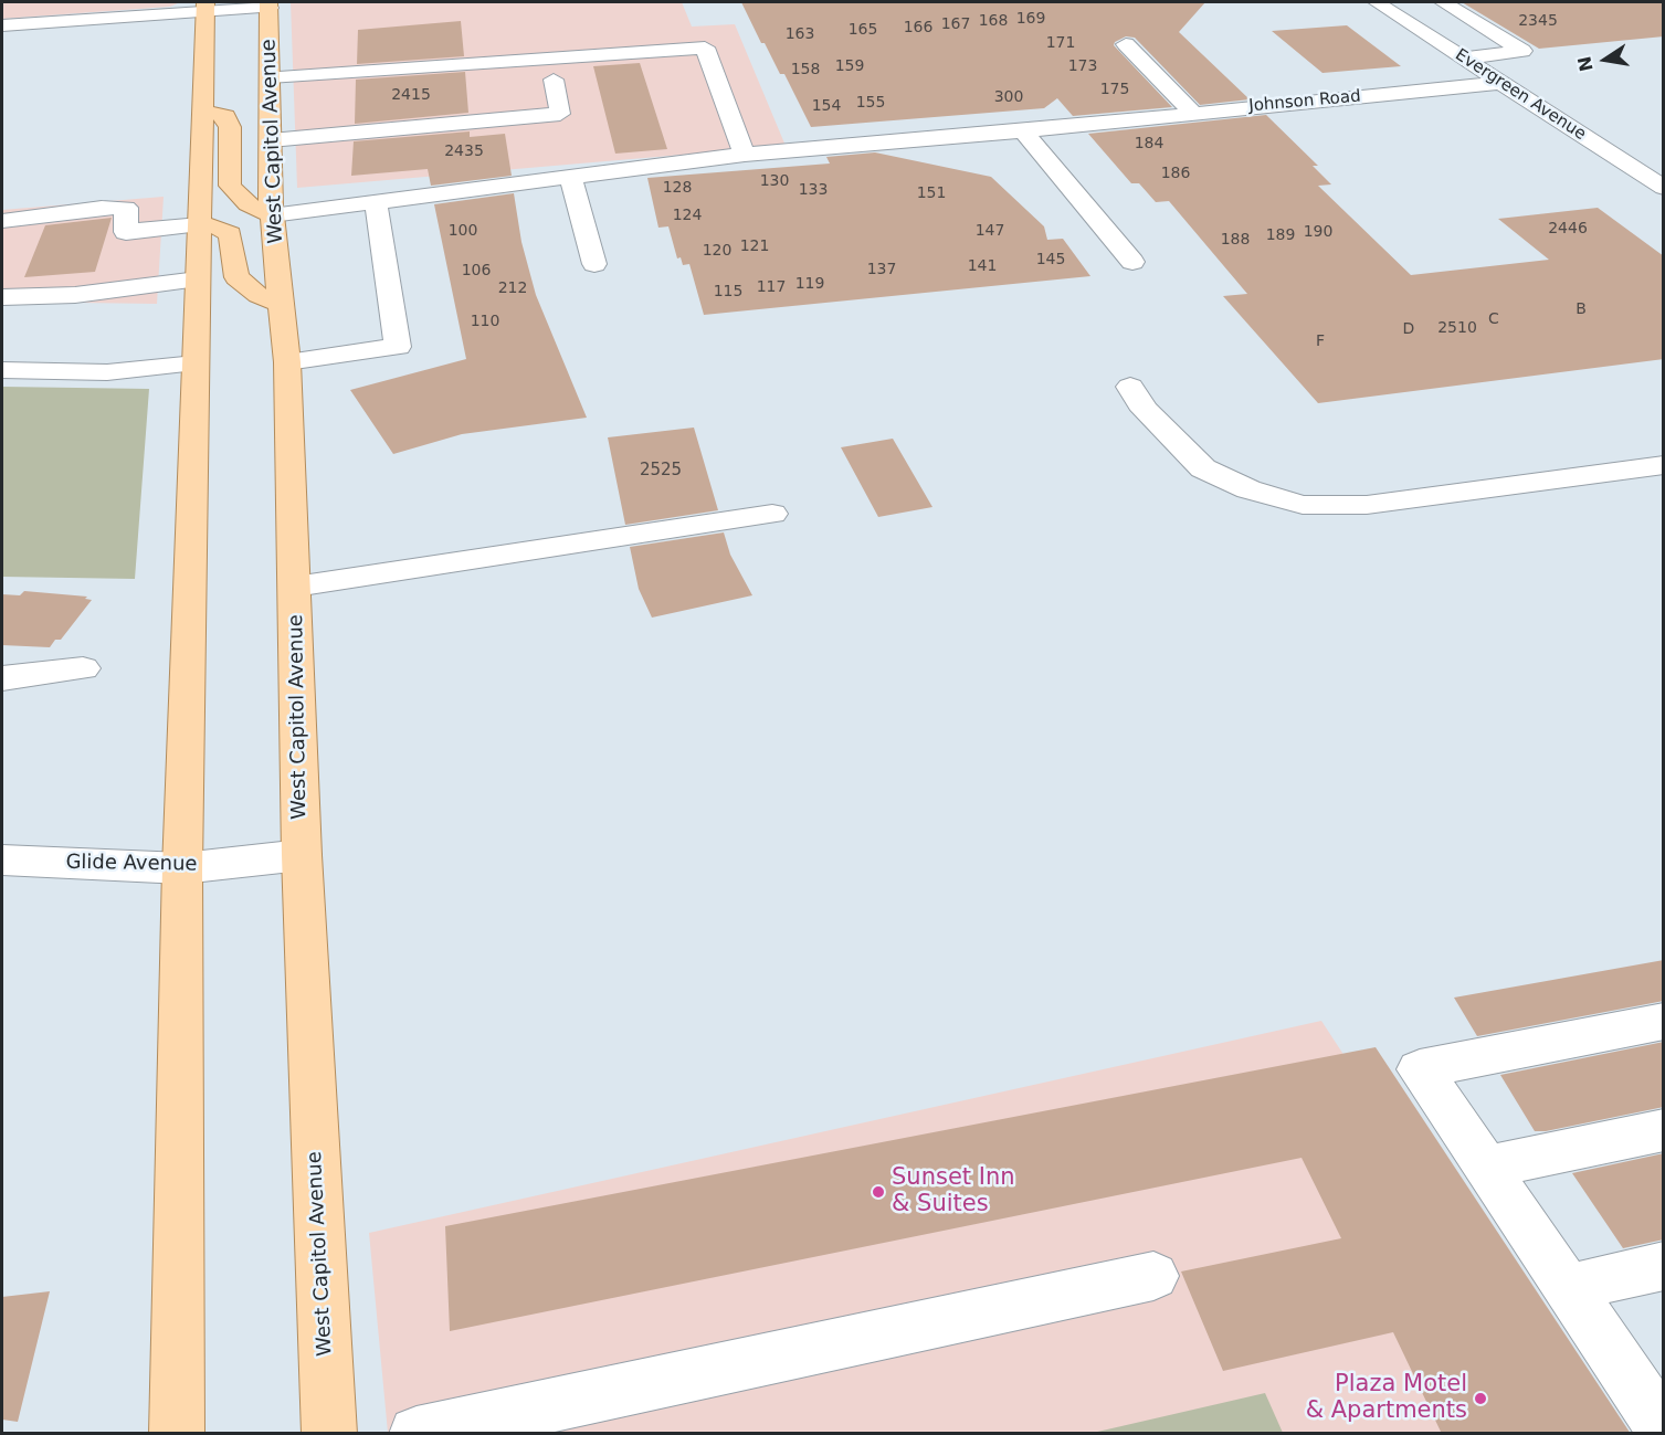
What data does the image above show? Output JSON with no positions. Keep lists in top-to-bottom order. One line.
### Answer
{"streets":{"main road":["West Capitol Avenue"],"street":["Evergreen Avenue","Johnson Road","Glide Avenue"]},"crossings":[["Evergreen Avenue","Johnson Road"],["Johnson Road","West Capitol Avenue"],["West Capitol Avenue","Glide Avenue"]],"places":["Sunset Inn & Suites","Plaza Motel & Apartments"],"house_numbers":["169","168","2345","167","166","165","163","171","159","173","158","175","2415","300","155","154","184","2435","186","130","128","133","151","124","2446","100","147","190","189","188","121","120","145","141","137","106","119","117","212","115","B","C","110","2510","D","F","2525"],"north":"left"}
